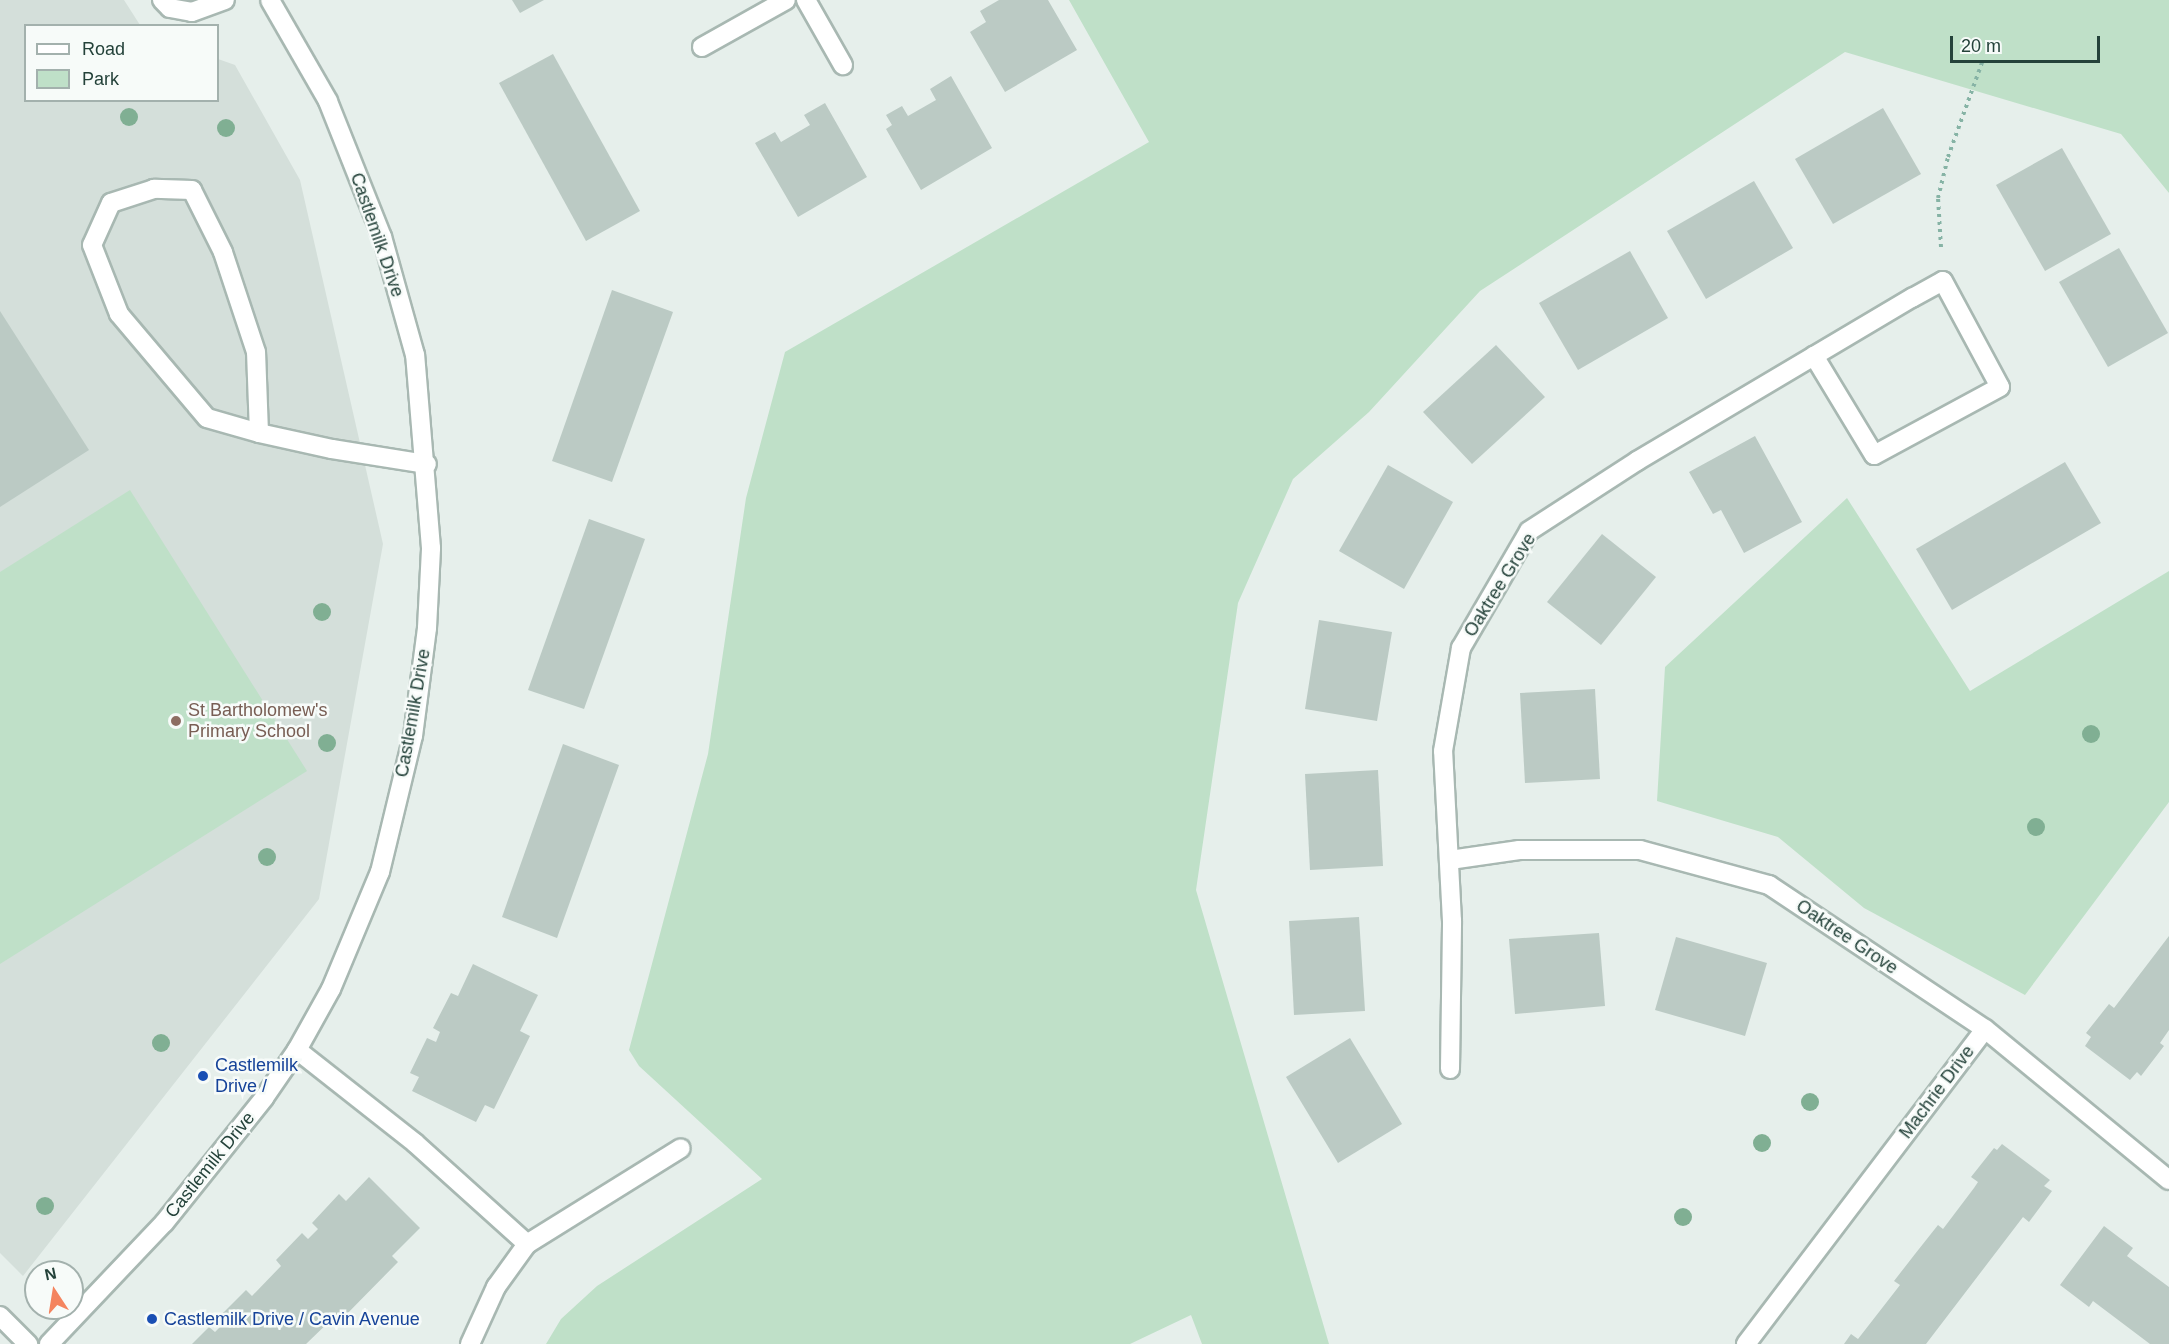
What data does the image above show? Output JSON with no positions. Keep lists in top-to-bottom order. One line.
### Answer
{"streets":{"street":["Castlemilk Drive","Oaktree Grove","Machrie Drive"]},"crossings":[["Oaktree Grove","Machrie Drive"]],"places":["St Bartholomew's Primary School","Castlemilk Drive /","Castlemilk Drive / Cavin Avenue"],"legend":["Road","Park"],"scale_bar":"20 m","north":"top"}
